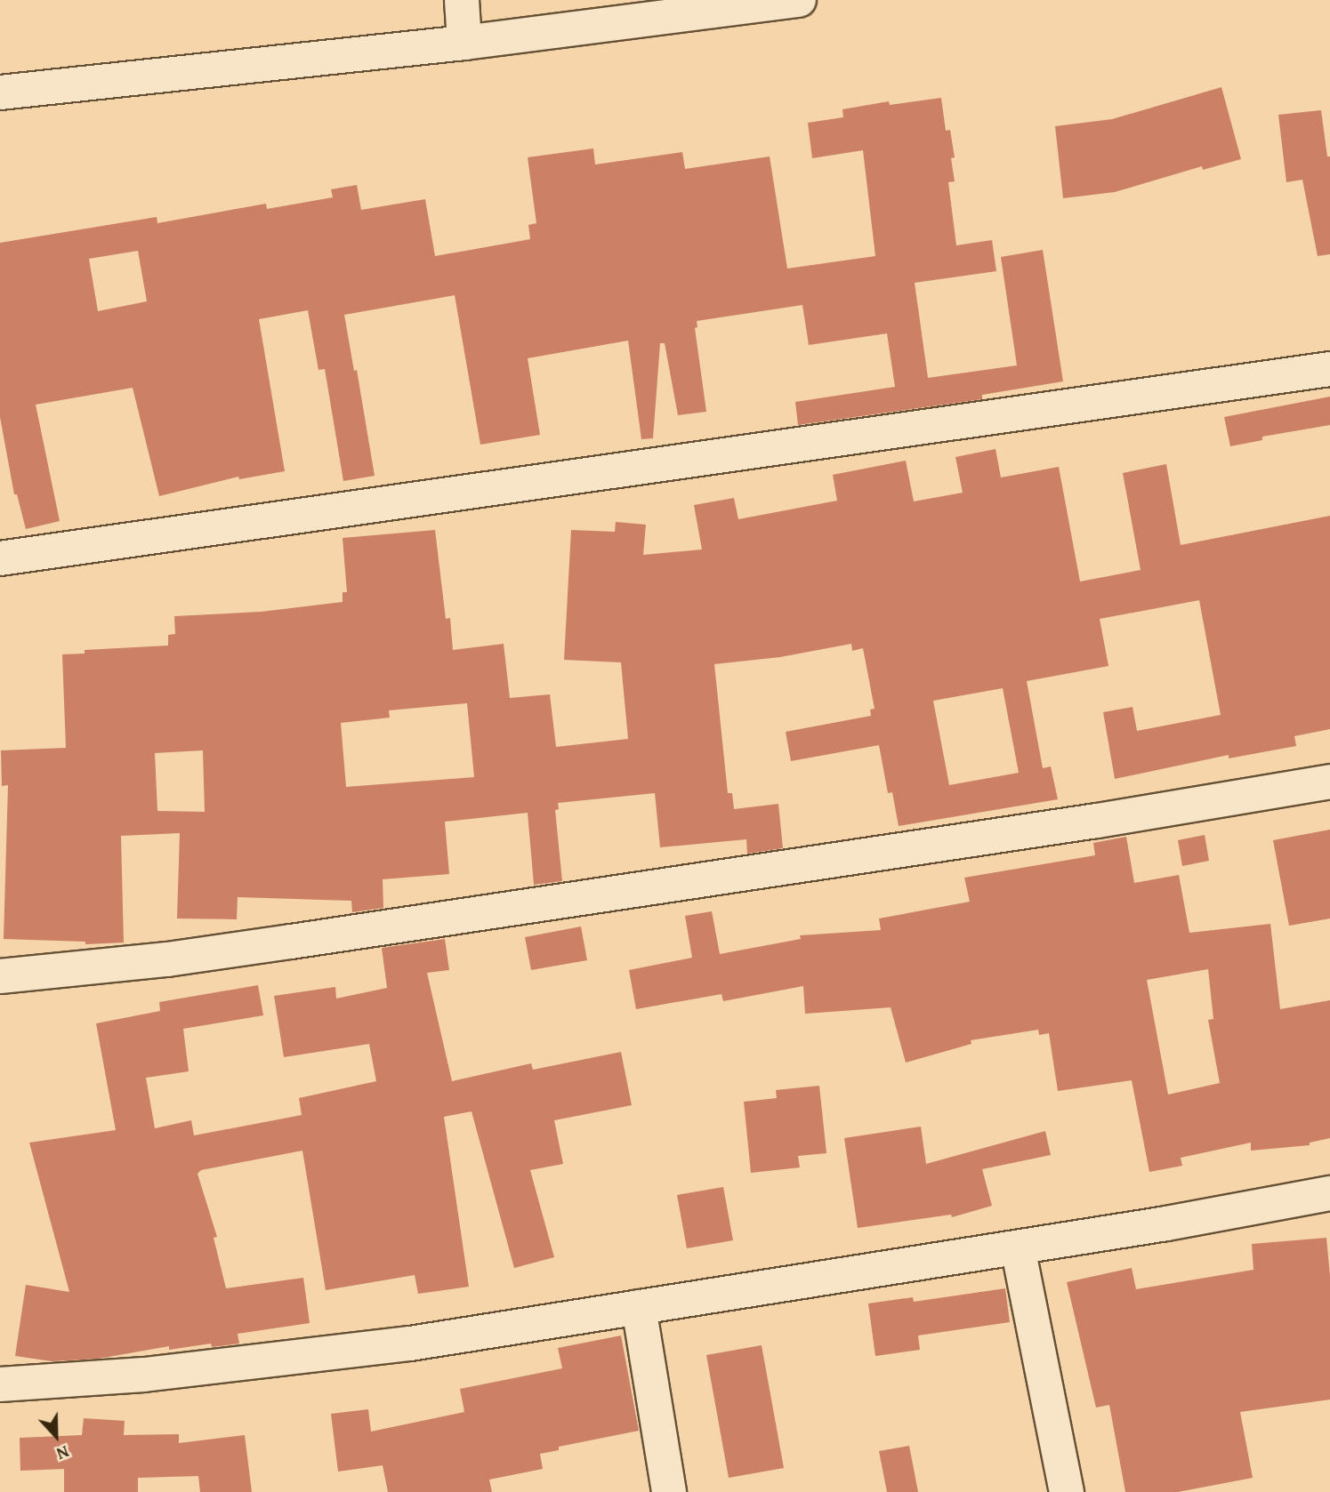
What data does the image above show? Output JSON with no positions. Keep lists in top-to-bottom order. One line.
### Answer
{"north":"bottom"}
